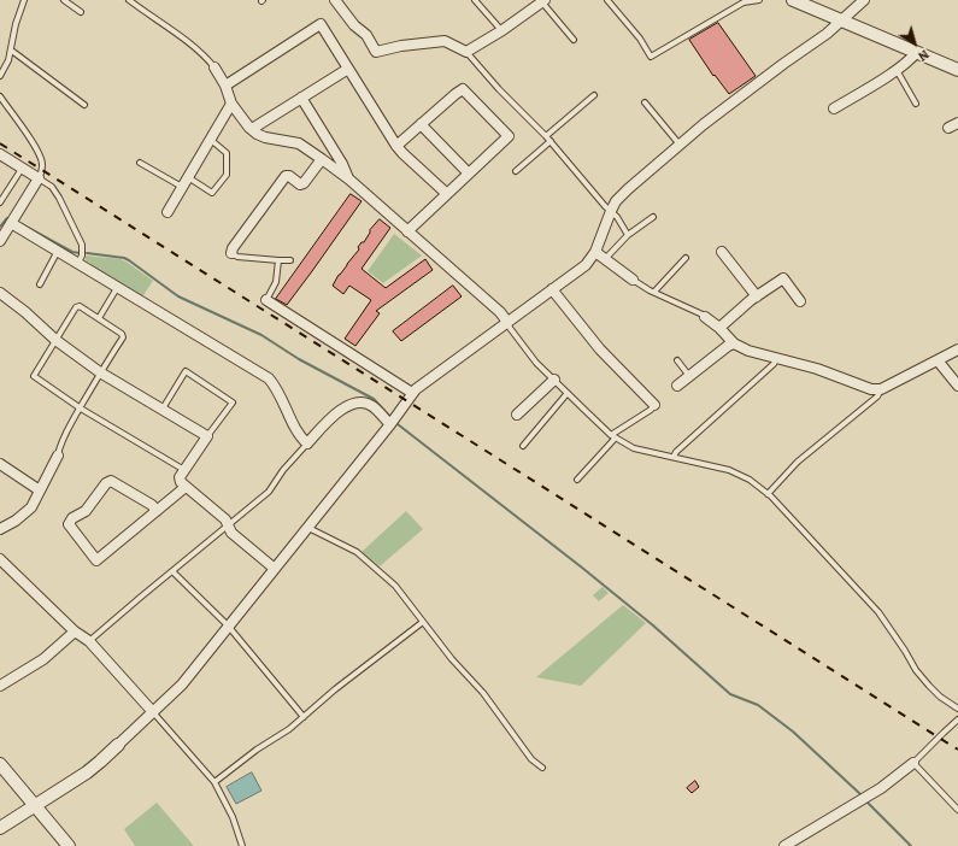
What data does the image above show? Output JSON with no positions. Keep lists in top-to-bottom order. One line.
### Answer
{"north":"bottom right"}
